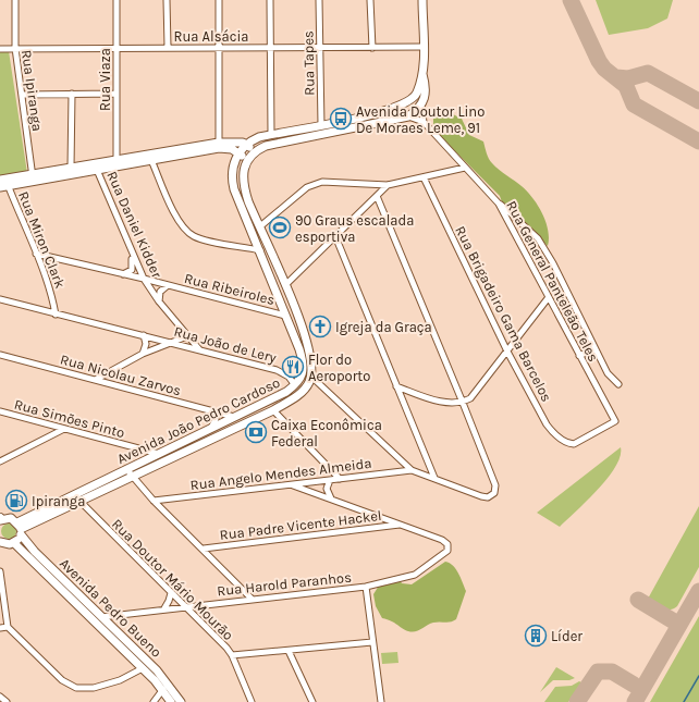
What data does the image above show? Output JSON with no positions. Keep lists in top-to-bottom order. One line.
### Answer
{"streets":{"main road":["Avenida João Pedro Cardoso","Avenida Pedro Bueno"],"street":["Rua Alsácia","Rua Tapes","Rua Viaza","Rua Ipiranga","Rua Daniel Kidder","Rua Miron Clark","Rua General Panteleão Teles","Rua Ribeiroles","Rua Brigadeiro Gama Barcelos","Rua João de Lery","Rua Nicolau Zarvos","Rua Simões Pinto","Rua Angelo Mendes Almeida","Rua Padre Vicente Hackel","Rua Doutor Mário Mourão","Rua Harold Paranhos"]},"crossings":[["Rua Alsácia","Rua Tapes"],["Rua Alsácia","Rua Viaza"],["Rua Alsácia","Rua Ipiranga"],["Rua Daniel Kidder","Rua Ribeiroles"],["Rua Daniel Kidder","Rua João de Lery"],["Rua Miron Clark","Rua Ribeiroles"],["Rua Miron Clark","Rua João de Lery"],["Rua General Panteleão Teles","Rua Brigadeiro Gama Barcelos"],["Rua Ribeiroles","Avenida João Pedro Cardoso"],["Rua João de Lery","Avenida João Pedro Cardoso"],["Rua Nicolau Zarvos","Avenida João Pedro Cardoso"],["Rua Simões Pinto","Avenida João Pedro Cardoso"],["Avenida João Pedro Cardoso","Rua Doutor Mário Mourão"],["Avenida João Pedro Cardoso","Avenida Pedro Bueno"],["Rua Padre Vicente Hackel","Rua Harold Paranhos"],["Rua Doutor Mário Mourão","Rua Harold Paranhos"],["Rua Harold Paranhos","Avenida Pedro Bueno"]],"places":{"bus stop":["Avenida Doutor Lino De Moraes Leme, 91"],"sports":["90 Graus escalada esportiva"],"church":["Igreja da Graça"],"restaurant":["Flor do Aeroporto"],"bank":["Caixa Econômica Federal"],"fuel station":["Ipiranga"],"building":["Líder"]}}
